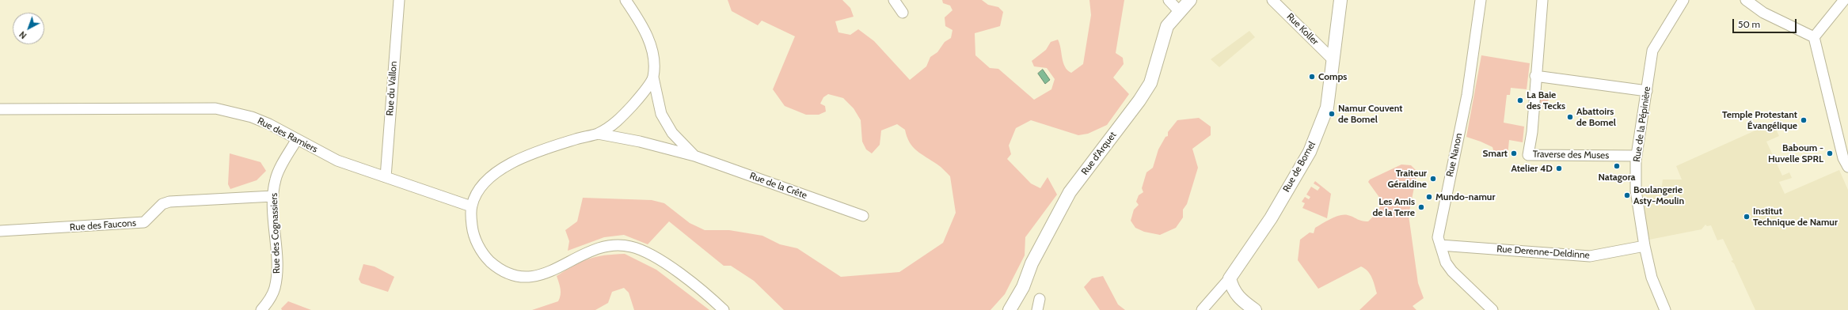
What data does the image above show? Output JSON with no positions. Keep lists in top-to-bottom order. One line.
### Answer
{"streets":{"street":["Rue Koller","Rue du Vallon","Rue de la Pépinière","Rue des Ramiers","Rue d'Arquet","Rue Nanon","Traverse des Muses","Rue de Bomel","Rue de la Crête","Rue des Faucons","Rue des Cognassiers","Rue Derenne-Deldinne"]},"crossings":[["Rue Koller","Rue de Bomel"],["Rue du Vallon","Rue des Ramiers"],["Rue de la Pépinière","Traverse des Muses"],["Rue de la Pépinière","Rue Derenne-Deldinne"],["Rue des Ramiers","Rue des Cognassiers"],["Rue Nanon","Rue Derenne-Deldinne"],["Rue des Faucons","Rue des Cognassiers"]],"places":["Comps","La Baie des Tecks","Namur Couvent de Bomel","Abattoirs de Bomel","Temple Protestant Évangélique","Smart","Baboum - Huvelle SPRL","Natagora","Atelier 4D","Traiteur Géraldine","Boulangerie Asty-Moulin","Mundo-namur","Les Amis de la Terre","Institut Technique de Namur"],"scale_bar":"50 m","north":"bottom left"}
